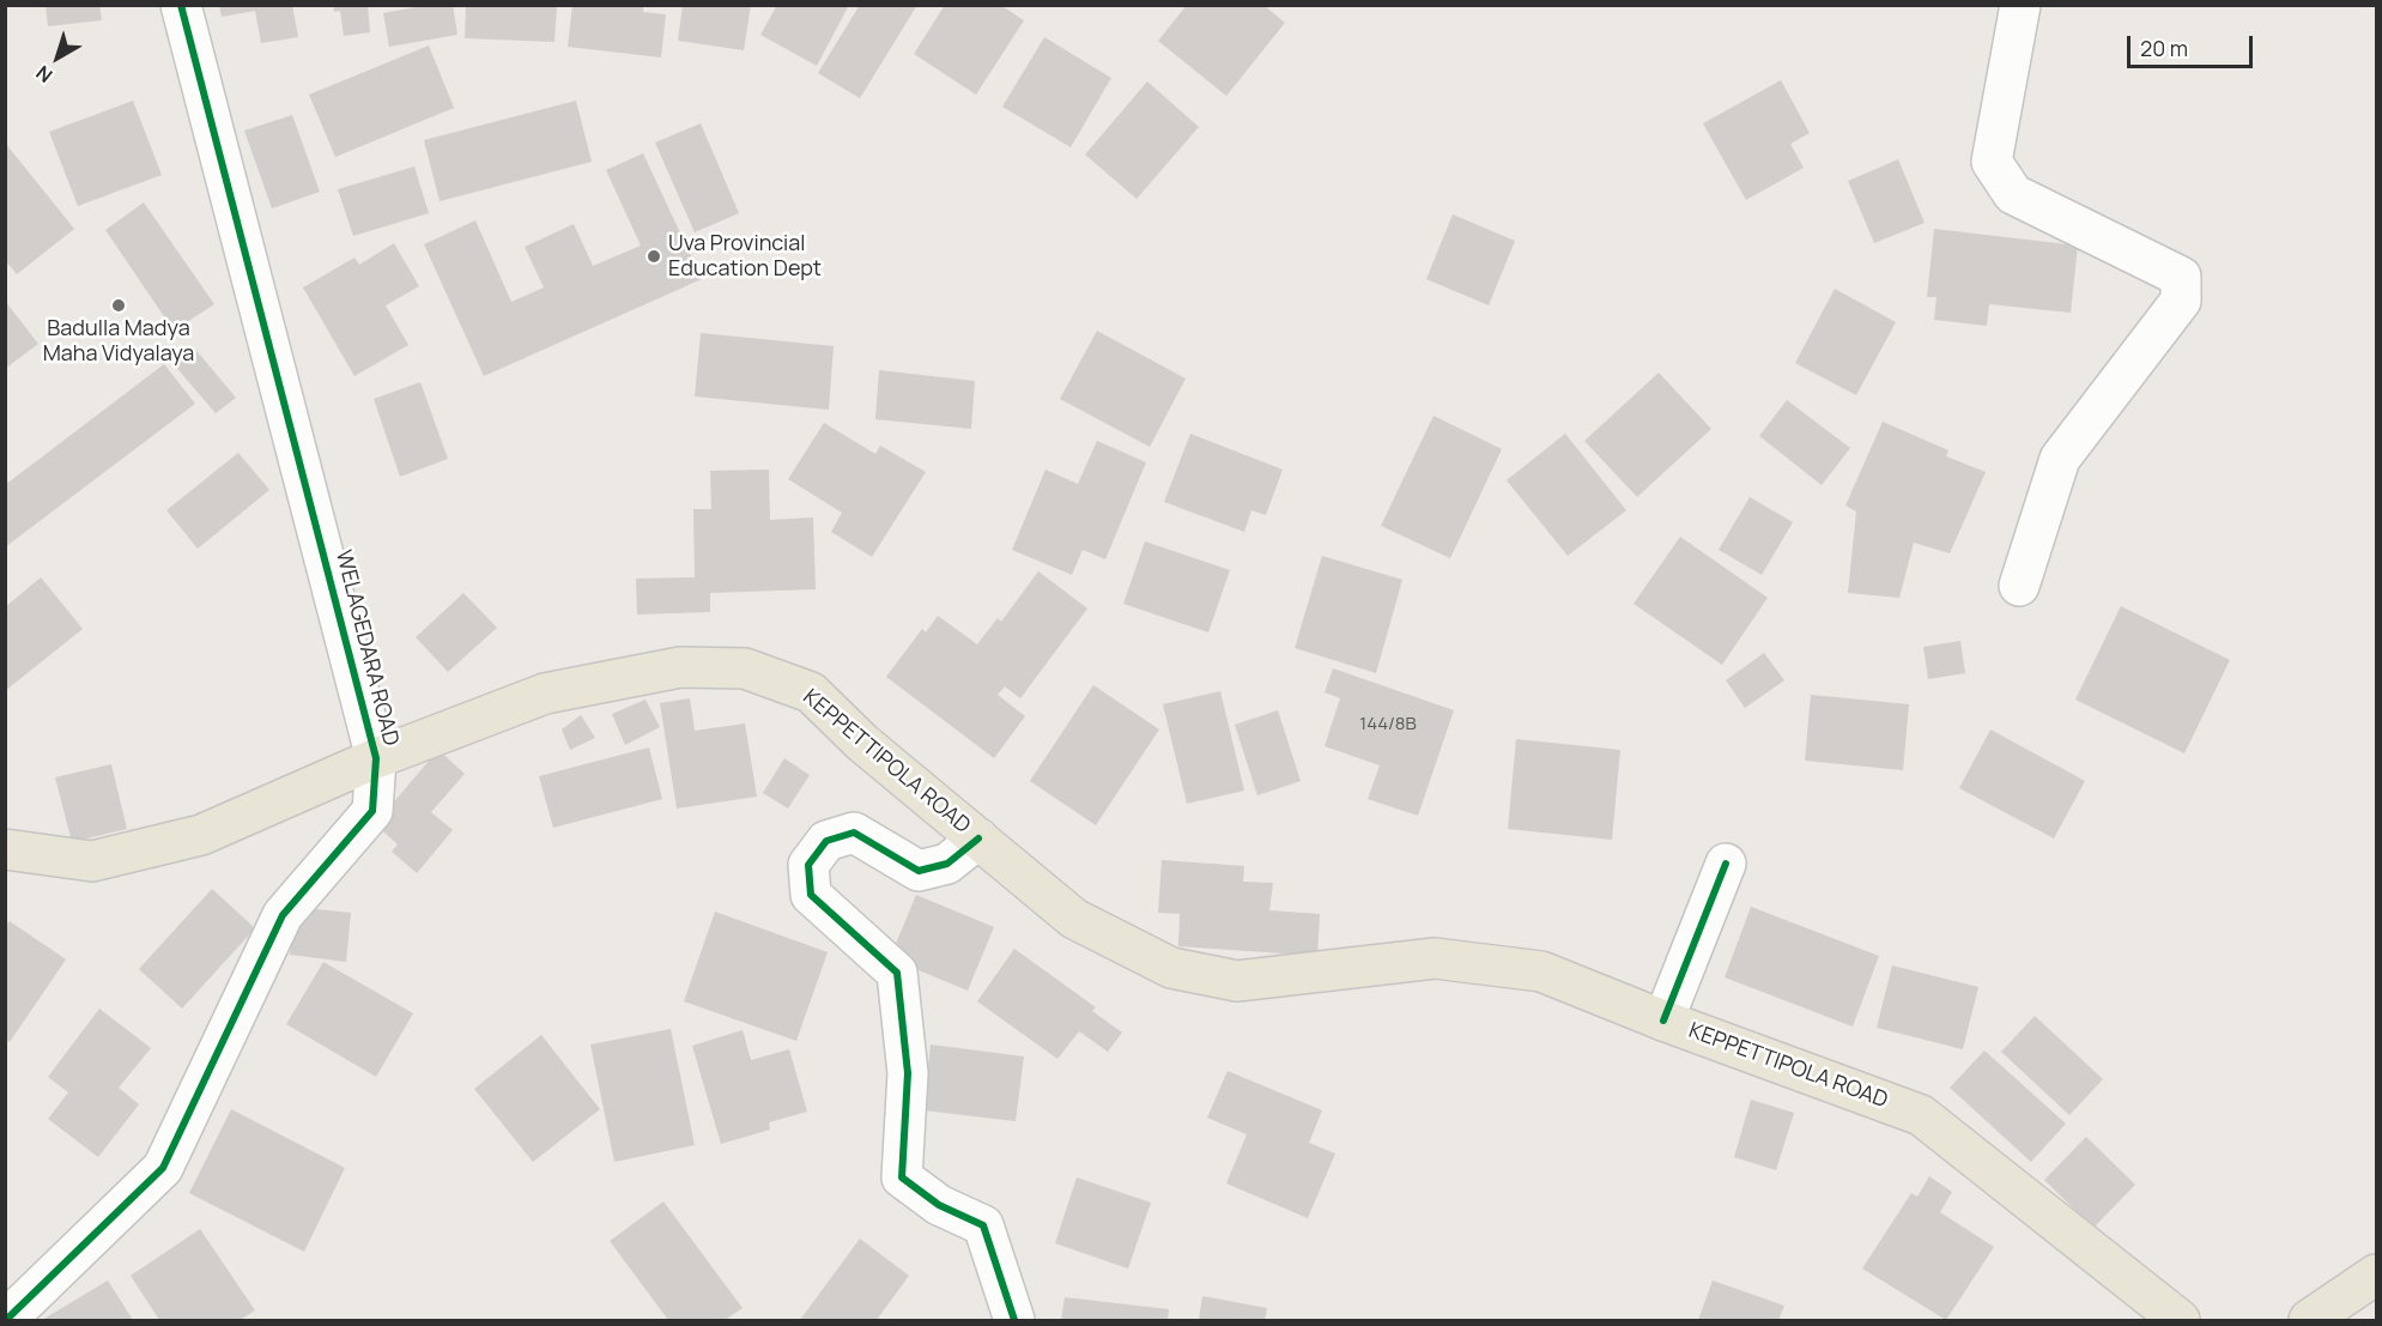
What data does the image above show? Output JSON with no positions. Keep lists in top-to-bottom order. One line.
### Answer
{"streets":{"main road":["KEPPETTIPOLA ROAD"],"street":["WELAGEDARA ROAD"]},"crossings":[["WELAGEDARA ROAD","KEPPETTIPOLA ROAD"]],"places":["Uva Provincial Education Dept","Badulla Madya Maha Vidyalaya"],"house_numbers":["144/8B"],"scale_bar":"20 m","north":"bottom left"}
